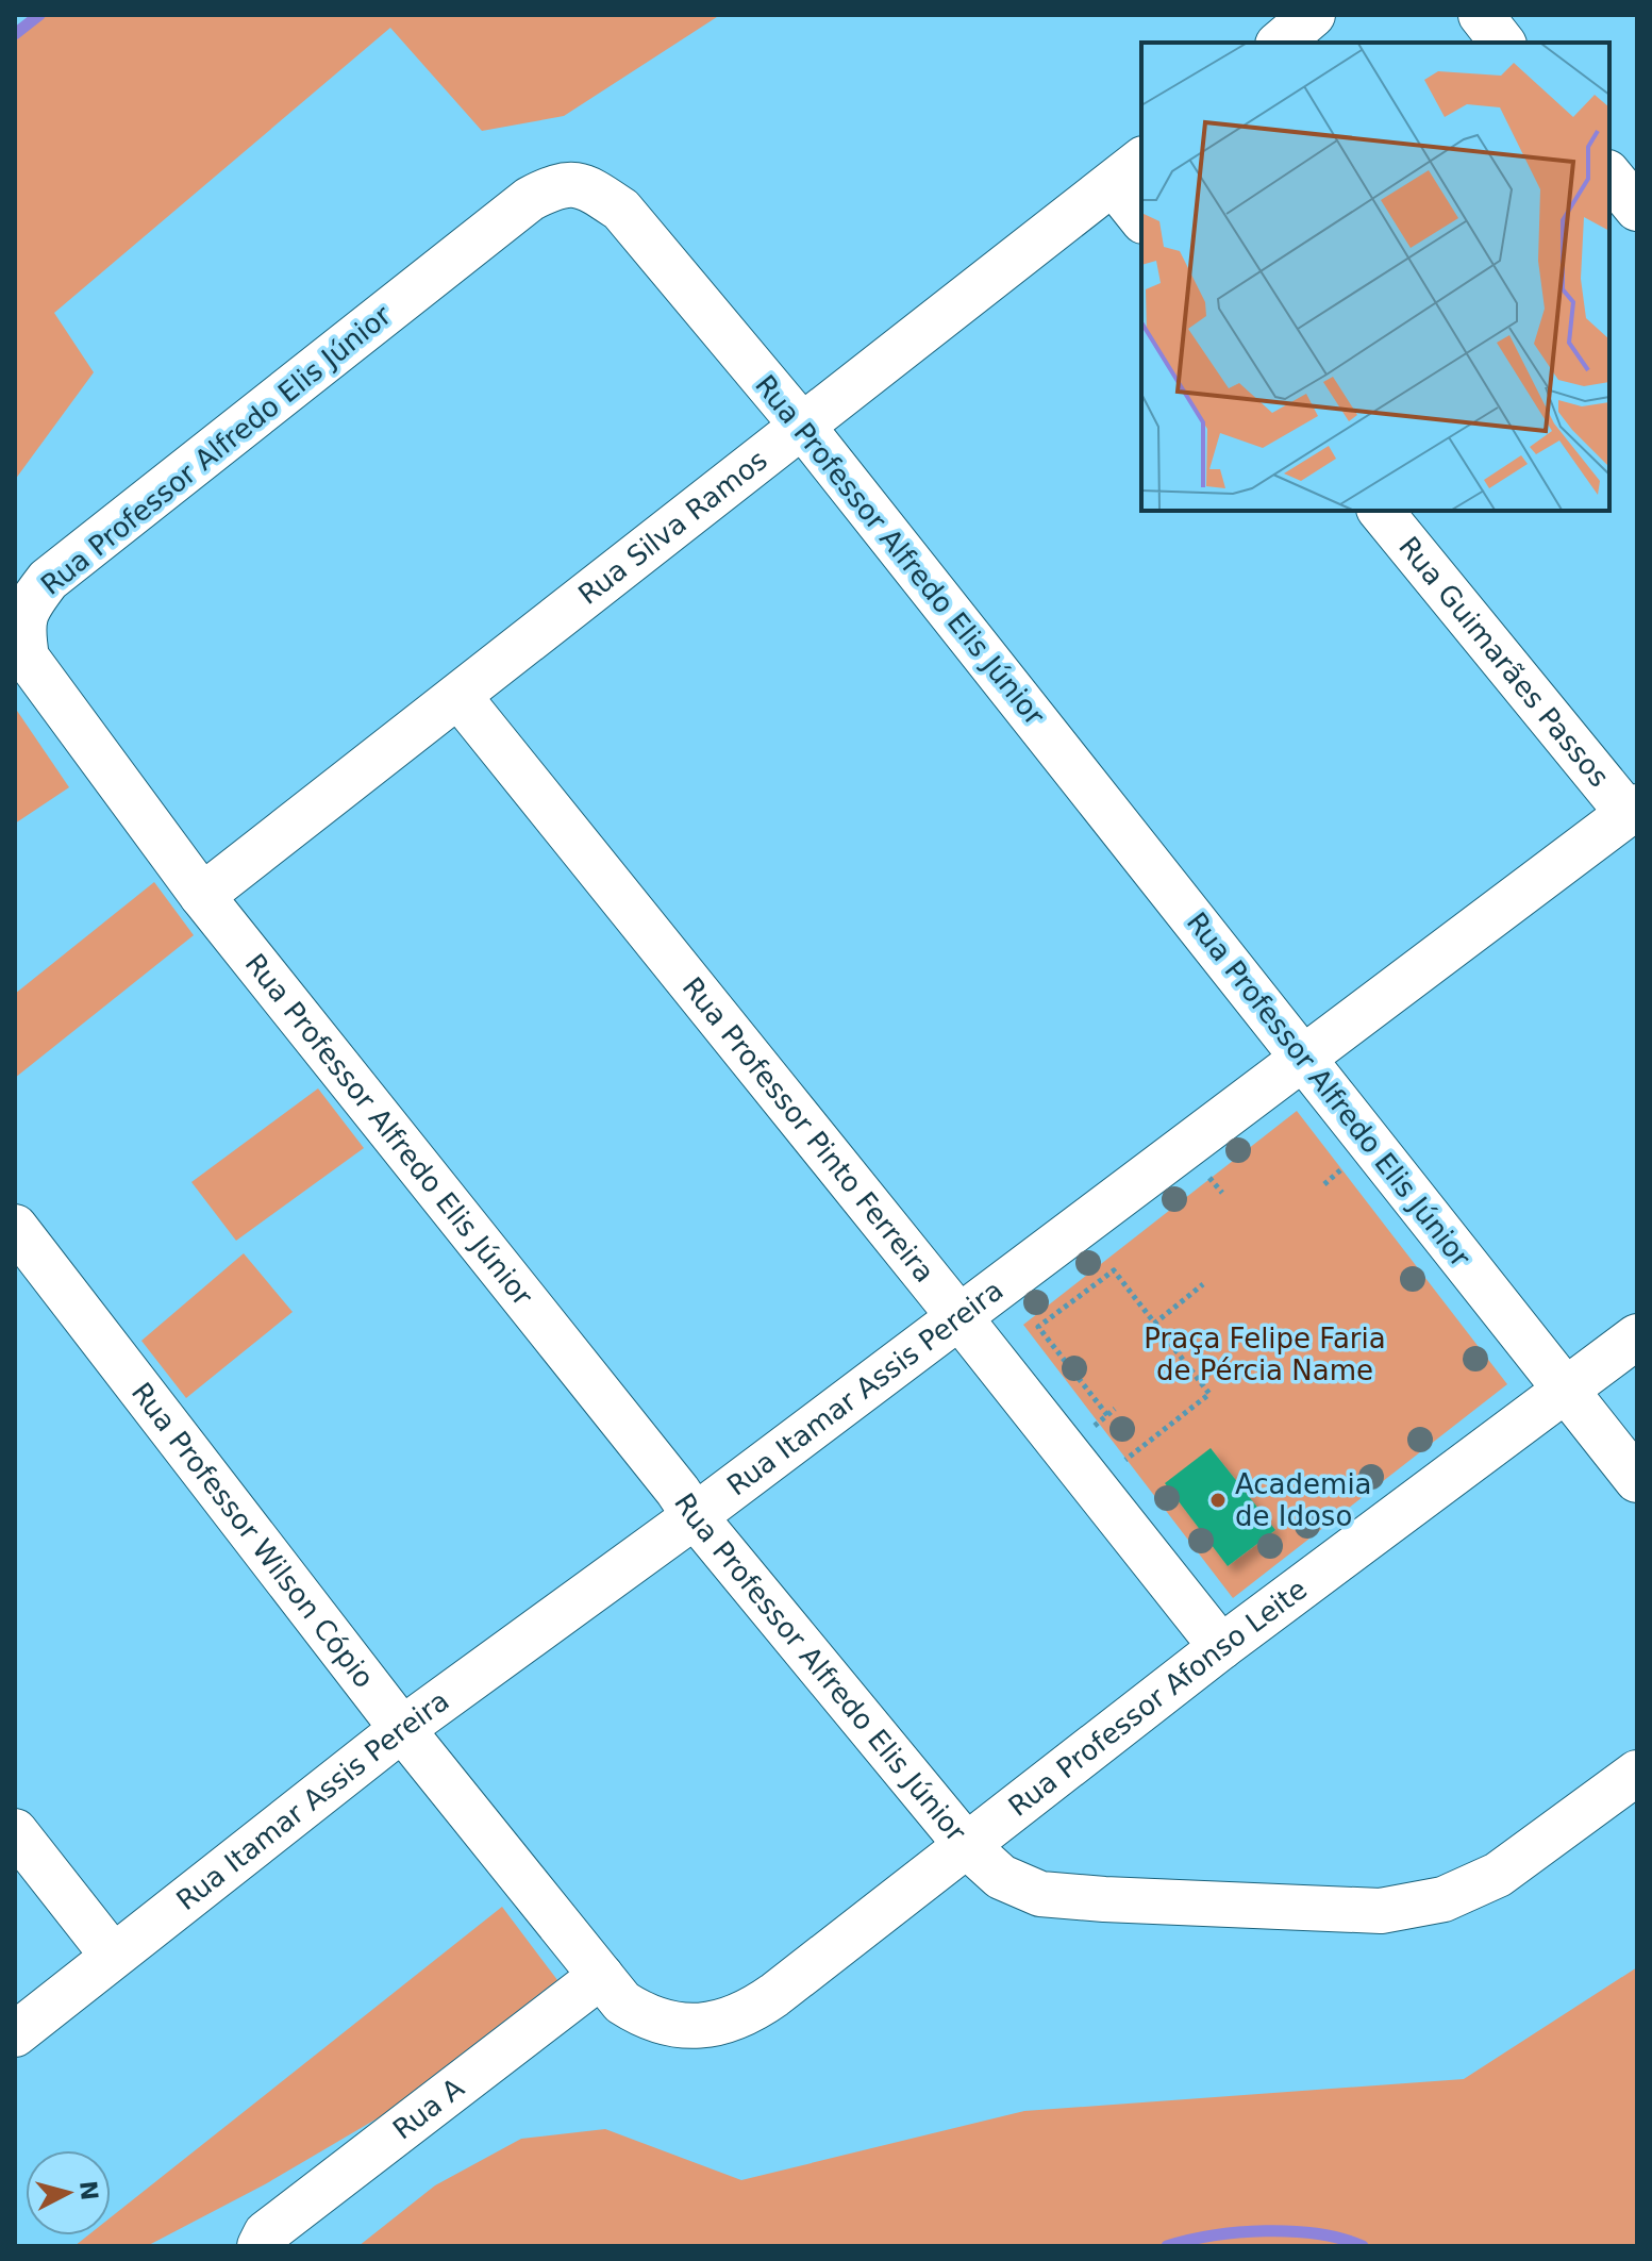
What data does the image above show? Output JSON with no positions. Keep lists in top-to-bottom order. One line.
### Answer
{"streets":{"street":["Rua Professor Alfredo Elis Júnior","Rua Silva Ramos","Rua Guimarães Passos","Rua Professor Pinto Ferreira","Rua Itamar Assis Pereira","Rua Professor Wilson Cópio","Rua Professor Afonso Leite","Rua A"]},"crossings":[["Rua Professor Alfredo Elis Júnior","Rua Silva Ramos"],["Rua Professor Alfredo Elis Júnior","Rua Itamar Assis Pereira"],["Rua Professor Alfredo Elis Júnior","Rua Professor Afonso Leite"],["Rua Silva Ramos","Rua Professor Pinto Ferreira"],["Rua Guimarães Passos","Rua Itamar Assis Pereira"],["Rua Professor Pinto Ferreira","Rua Itamar Assis Pereira"],["Rua Professor Pinto Ferreira","Rua Professor Afonso Leite"],["Rua Itamar Assis Pereira","Rua Professor Wilson Cópio"],["Rua Professor Wilson Cópio","Rua Professor Afonso Leite"],["Rua Professor Wilson Cópio","Rua A"]],"parks":["Praça Felipe Faria de Pércia Name"],"places":["Academia de Idoso"],"north":"right"}
